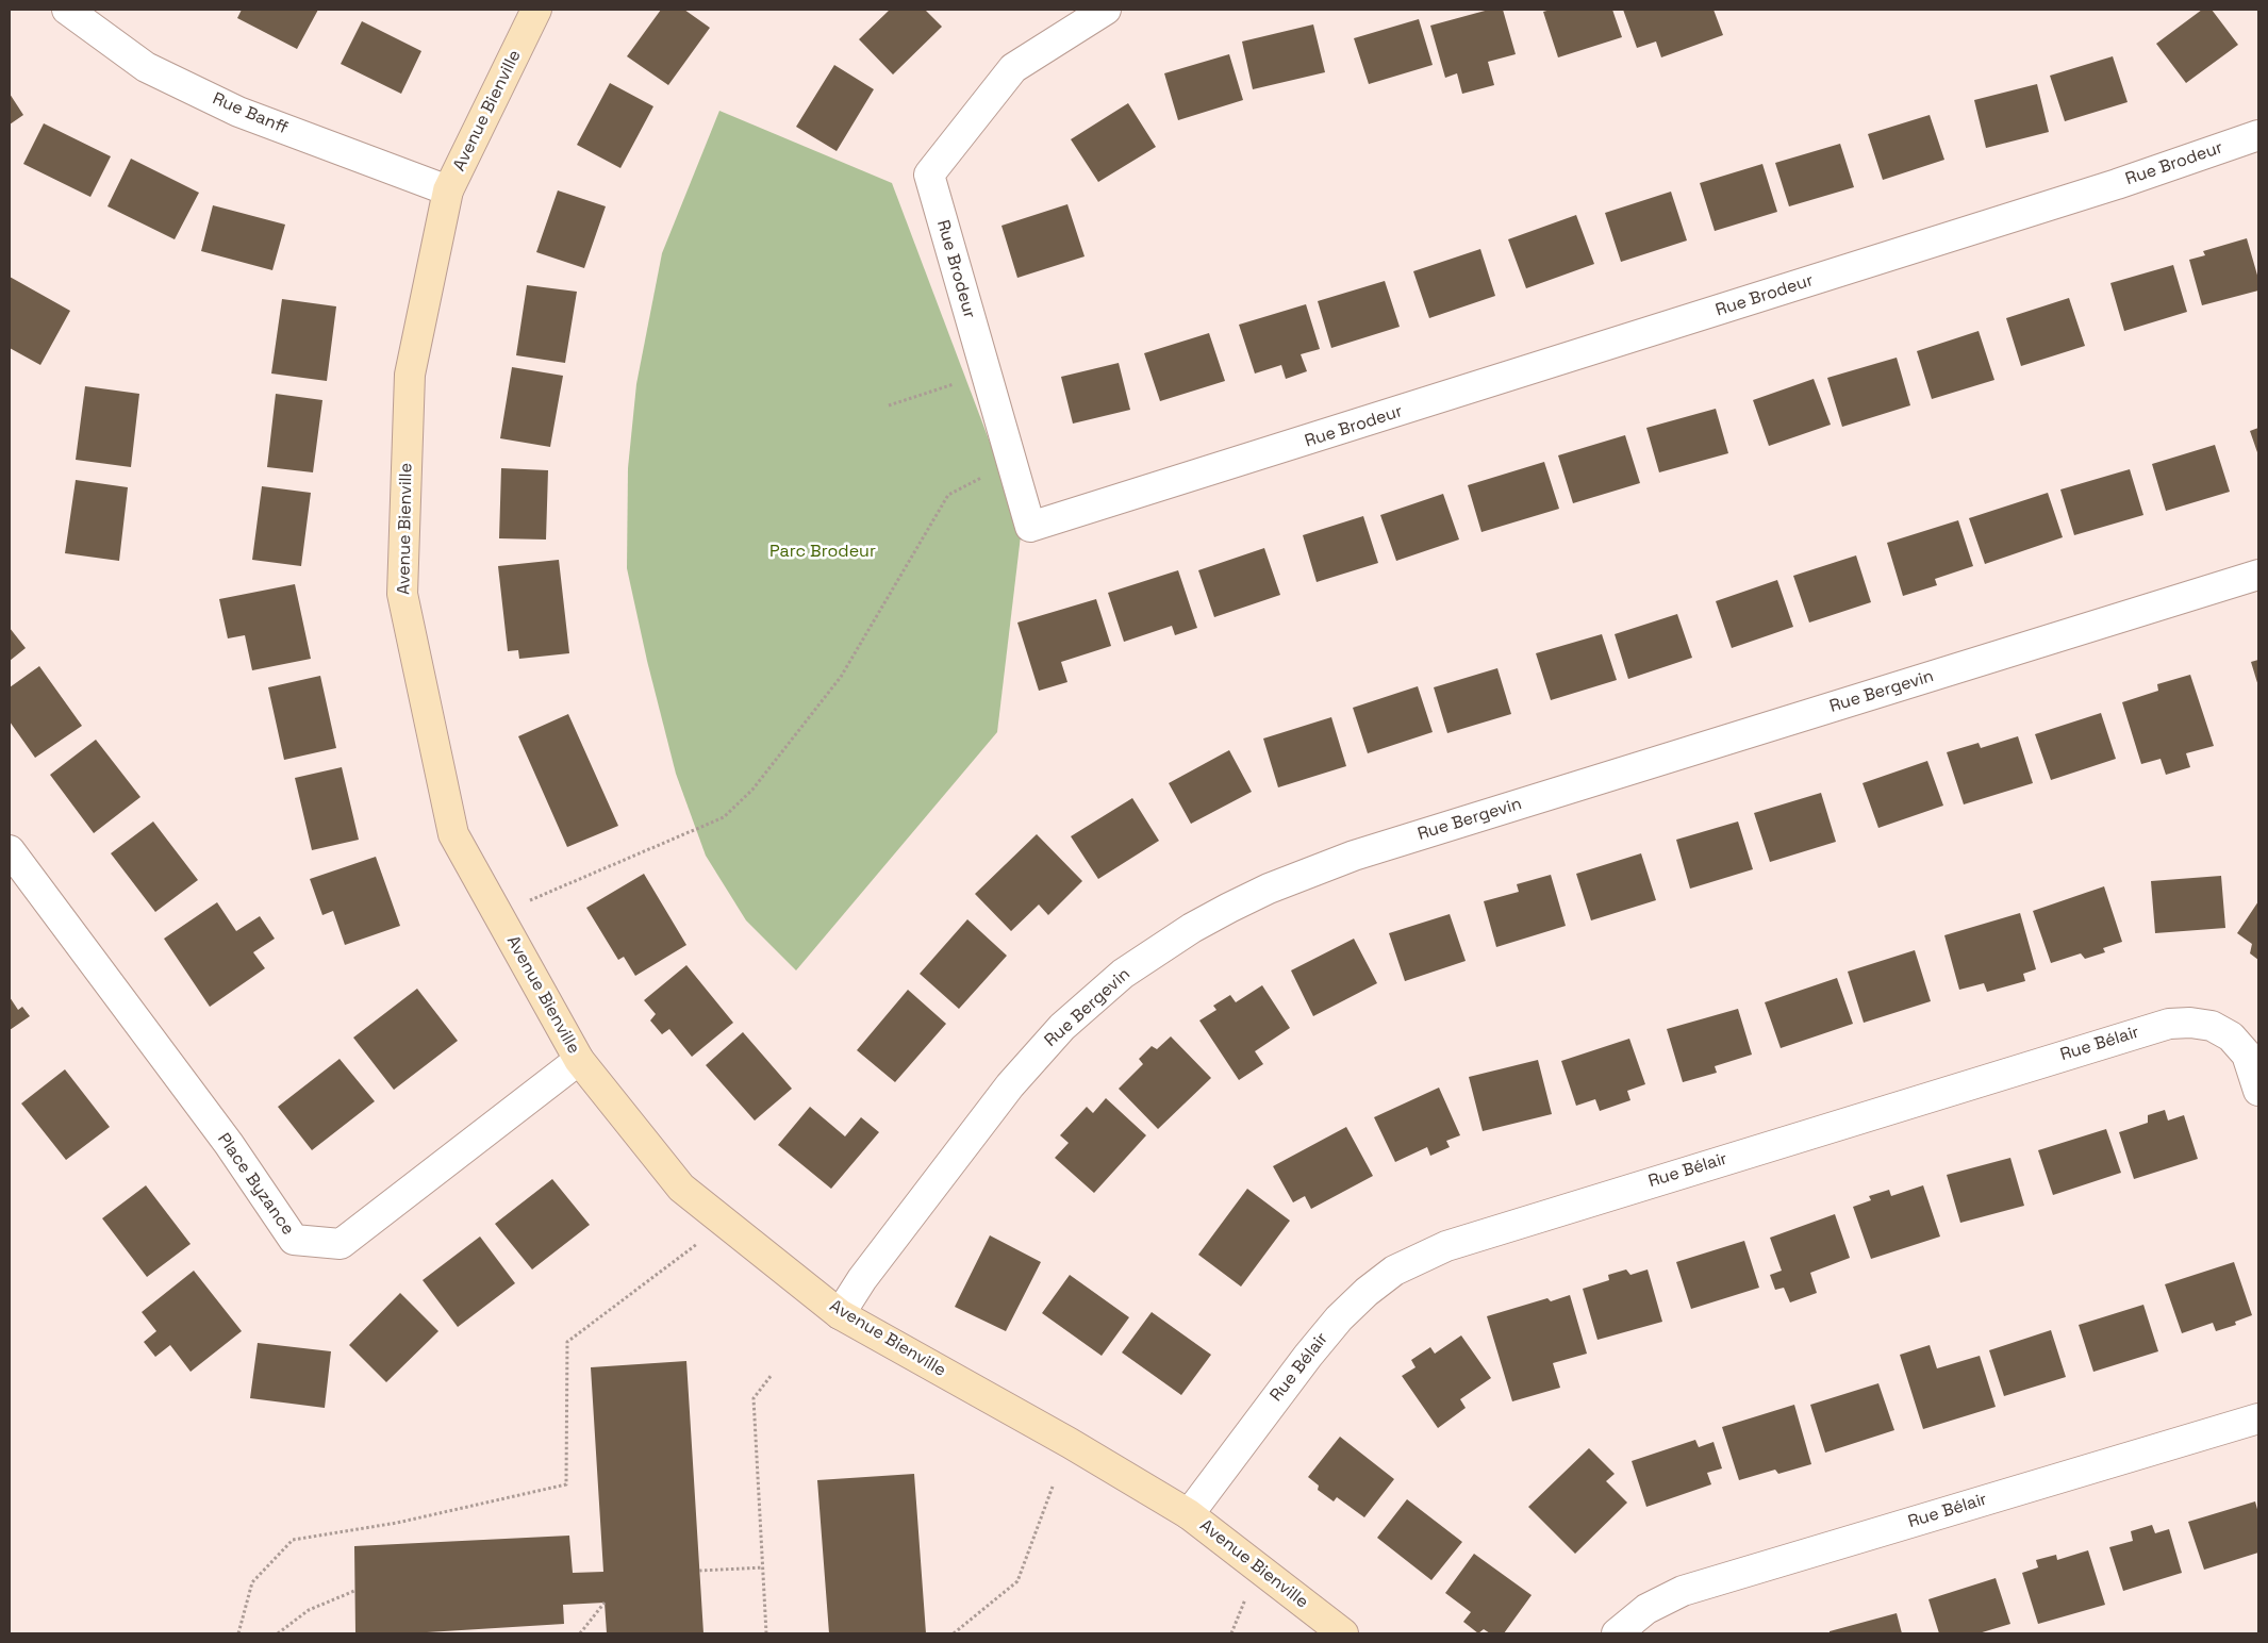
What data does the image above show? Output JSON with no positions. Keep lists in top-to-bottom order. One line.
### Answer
{"streets":{"street":["Avenue Bienville","Rue Banff","Rue Brodeur","Rue Bergevin","Rue Bélair","Place Byzance"]},"crossings":[["Avenue Bienville","Rue Banff"],["Avenue Bienville","Rue Bergevin"],["Avenue Bienville","Rue Bélair"],["Avenue Bienville","Place Byzance"]],"parks":["Parc Brodeur"]}
